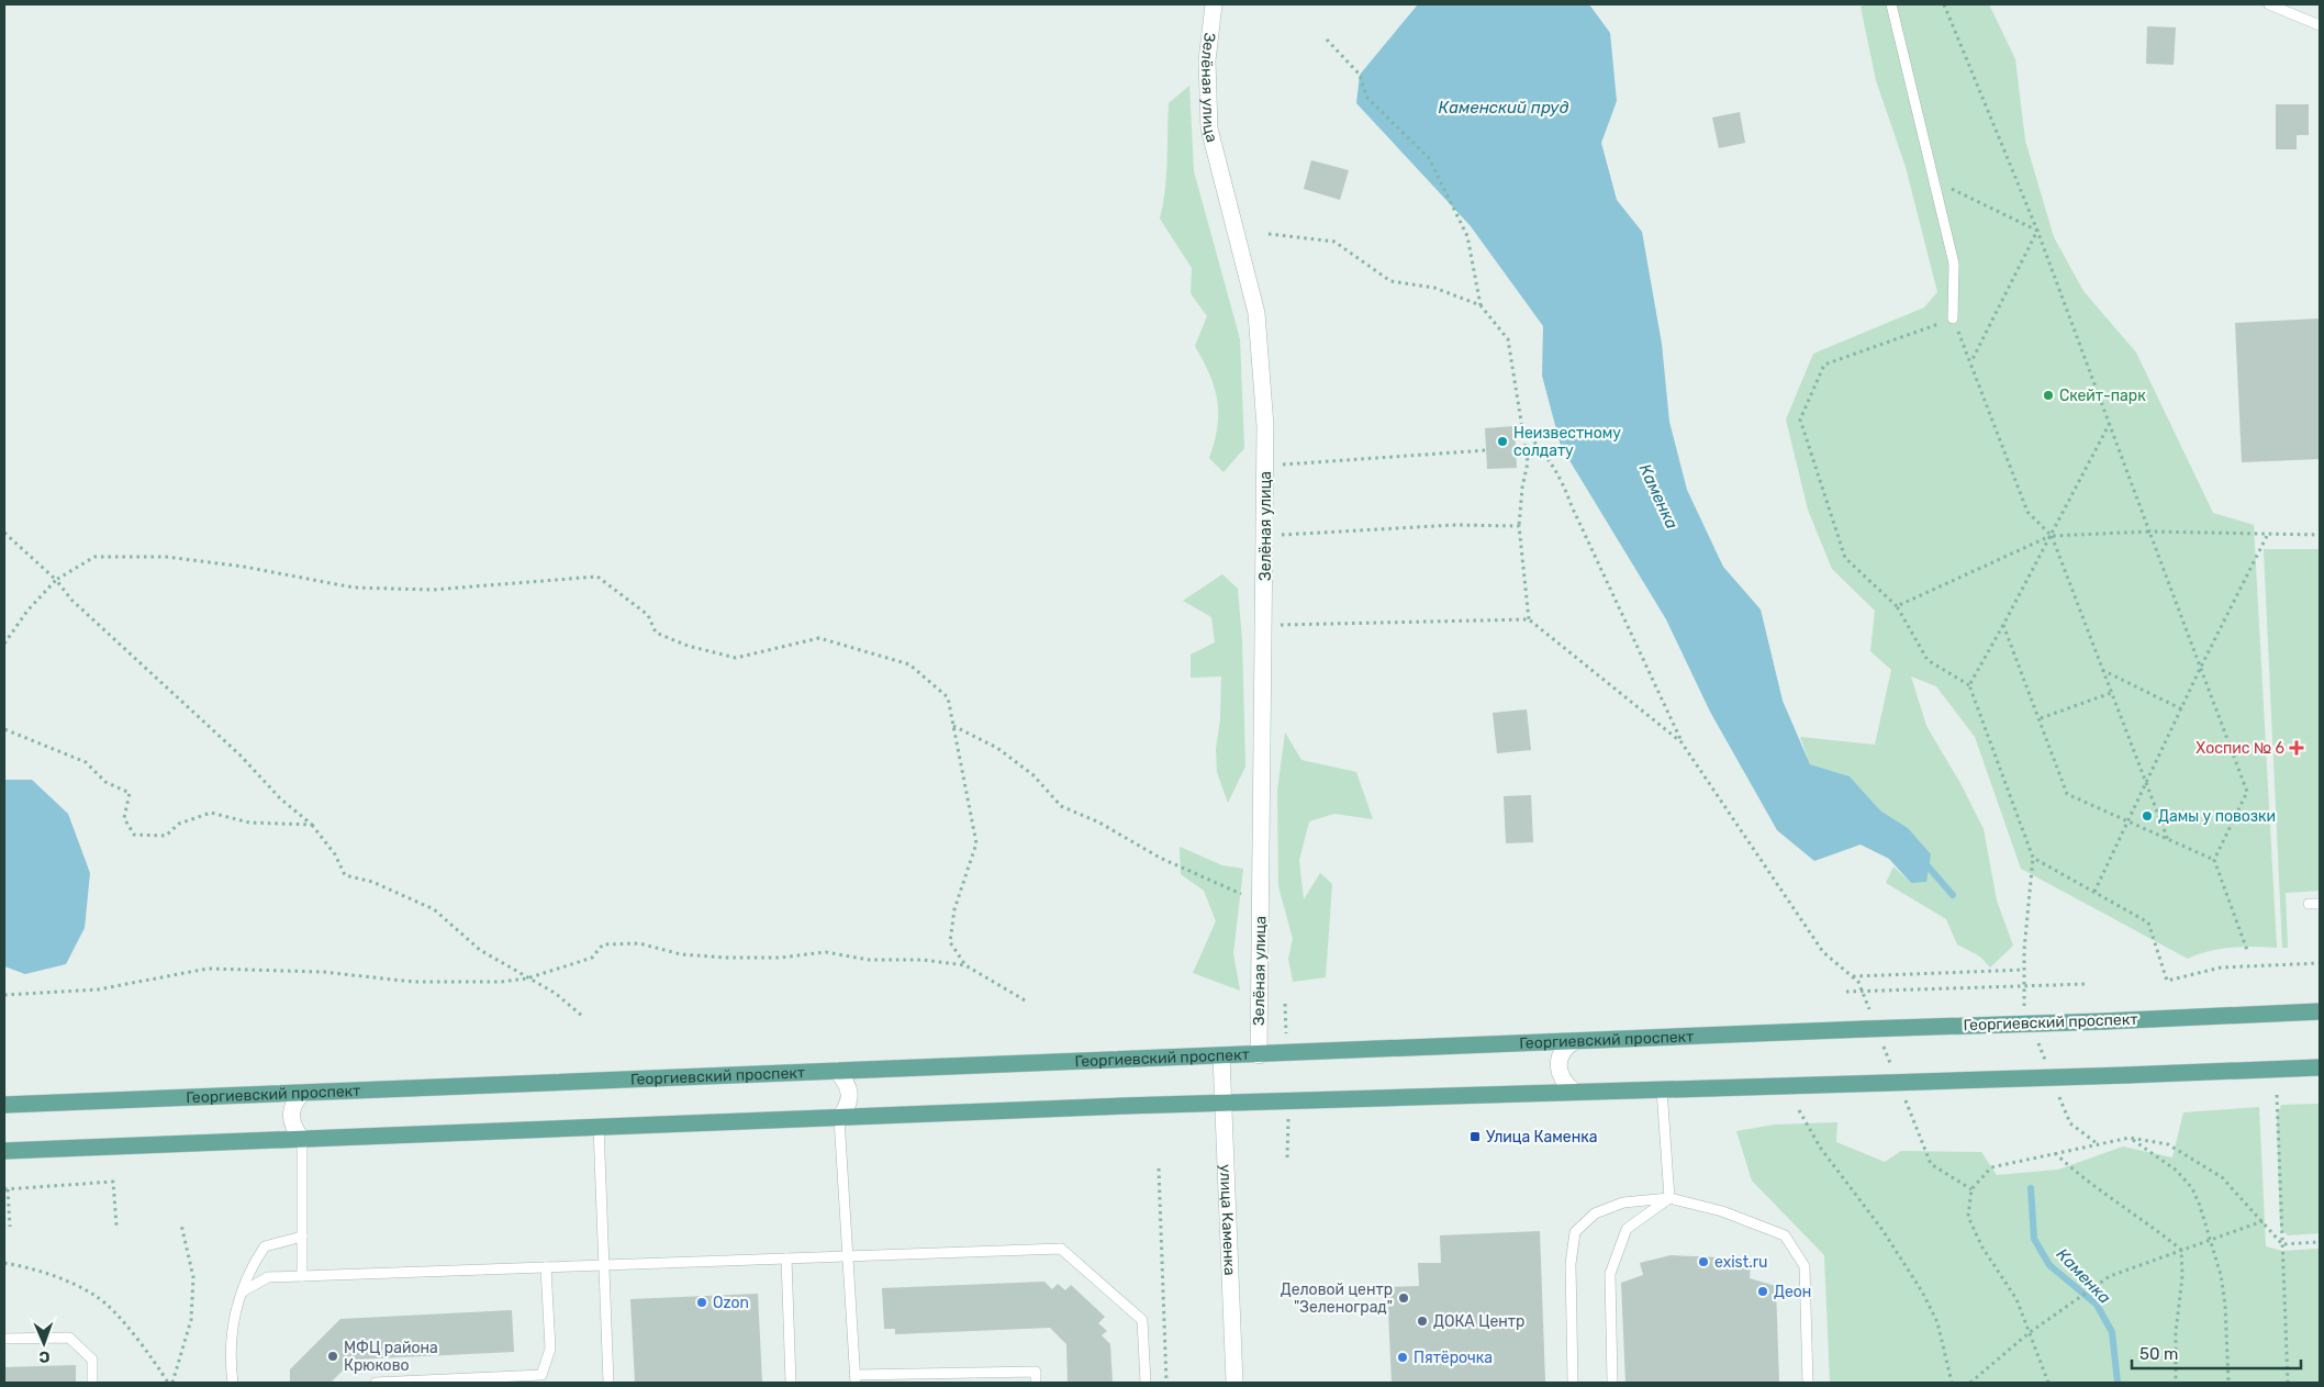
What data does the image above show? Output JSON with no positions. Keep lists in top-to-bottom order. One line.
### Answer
{"streets":{"main road":["Георгиевский проспект"],"street":["Зелёная улица","улица Каменка"]},"crossings":[["Зелёная улица","Георгиевский проспект"],["Георгиевский проспект","улица Каменка"]],"water":["Каменский пруд","Каменка"],"places":{"other":["Скейт-парк","Неизвестному солдату","Дамы у повозки","exist.ru","Деон","Деловой центр \"Зеленоград\"","Ozon","ДОКА Центр","МФЦ района Крюково","Пятёрочка"],"health":["Хоспис № 6"],"transit":["Улица Каменка"]},"scale_bar":"50 m","north":"bottom"}
